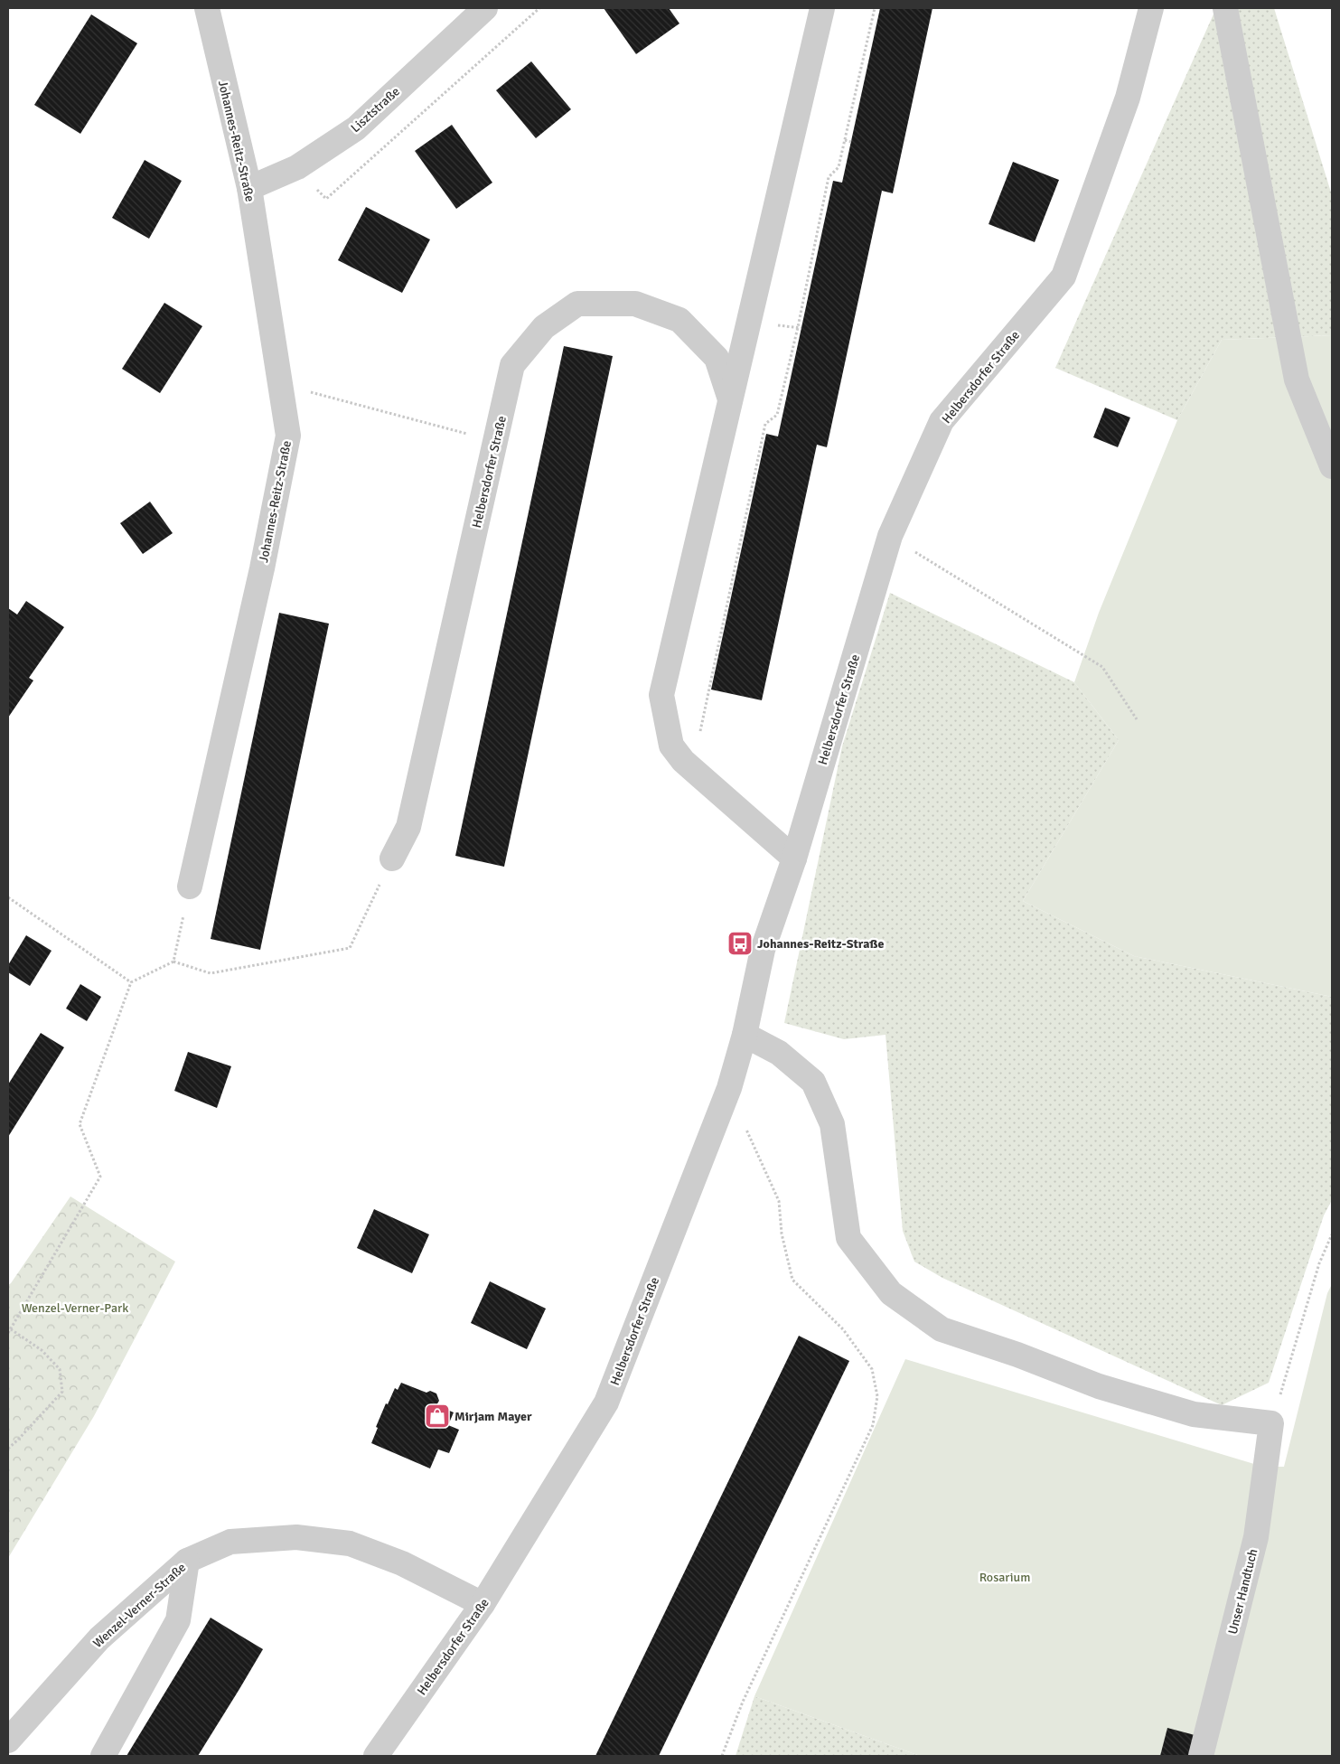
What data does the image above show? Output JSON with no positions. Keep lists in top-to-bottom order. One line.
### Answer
{"streets":{"street":["Lisztstraße","Johannes-Reitz-Straße","Helbersdorfer Straße","Unser Handtuch","Wenzel-Verner-Straße"]},"crossings":[["Lisztstraße","Johannes-Reitz-Straße"],["Helbersdorfer Straße","Wenzel-Verner-Straße"]],"parks":["Wenzel-Verner-Park","Rosarium"],"places":{"bus stop":["Johannes-Reitz-Straße"],"shop":["Mirjam Mayer"]}}
